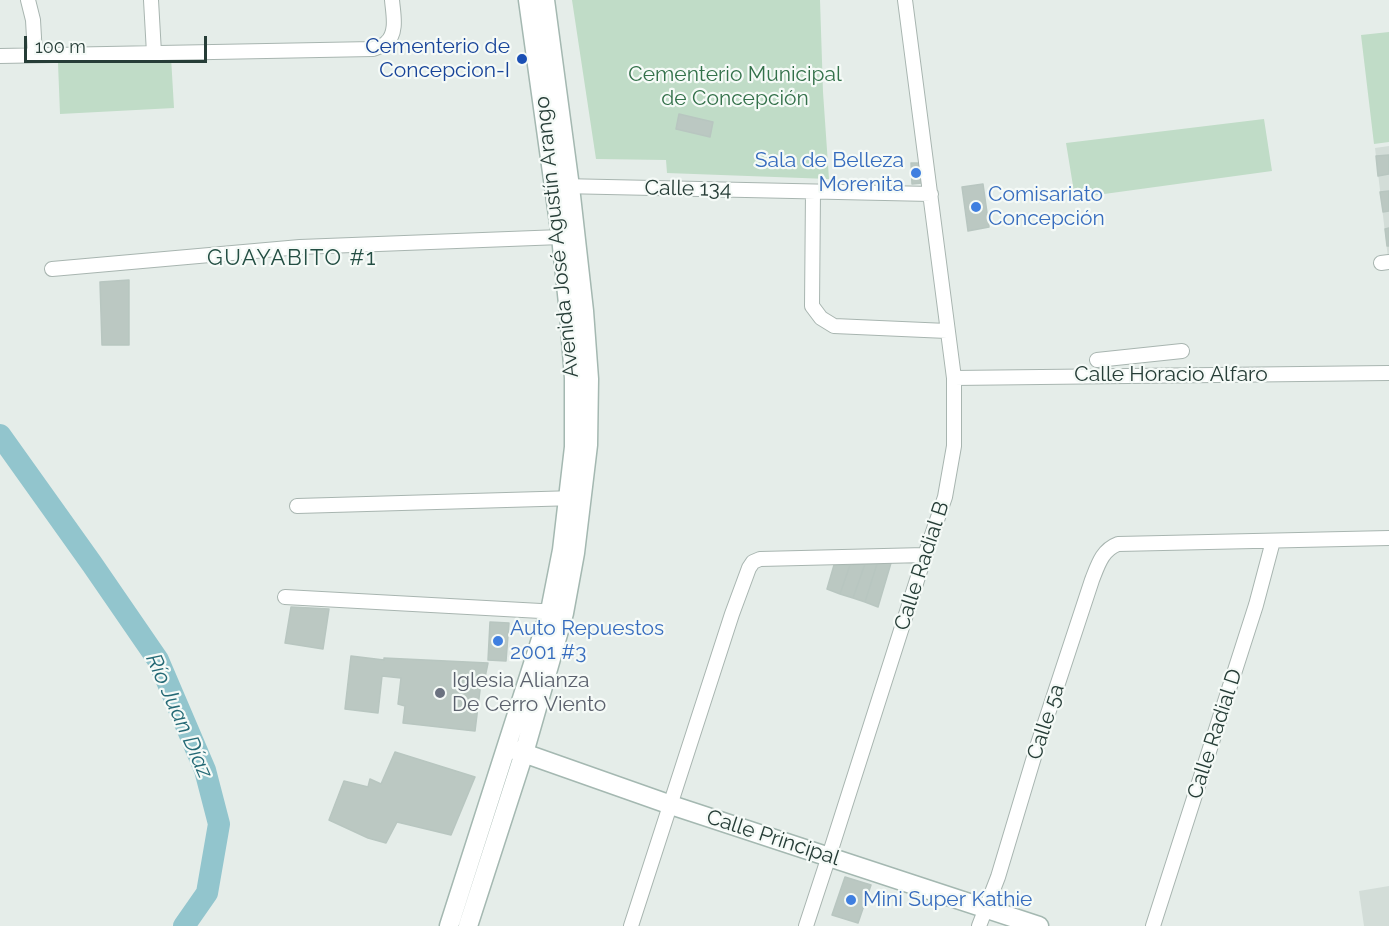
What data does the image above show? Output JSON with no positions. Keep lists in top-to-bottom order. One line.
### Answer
{"streets":{"main road":["Avenida José Agustín Arango","Calle Principal"],"street":["Calle 134","Calle Horacio Alfaro","Calle Radial B","Calle 5a","Calle Radial D"]},"crossings":[["Calle 134","Avenida José Agustín Arango"],["Calle 134","Calle Radial B"],["Avenida José Agustín Arango","Calle Principal"],["Calle Horacio Alfaro","Calle Radial B"],["Calle Radial B","Calle Principal"],["Calle 5a","Calle Radial D"],["Calle 5a","Calle Principal"]],"districts":["GUAYABITO #1"],"water":["Río Juan Díaz"],"parks":["Cementerio Municipal de Concepción"],"places":["Cementerio de Concepcion-I","Sala de Belleza Morenita","Comisariato Concepción","Auto Repuestos 2001 #3","Iglesia Alianza De Cerro Viento","Mini Super Kathie"],"scale_bar":"100 m"}
